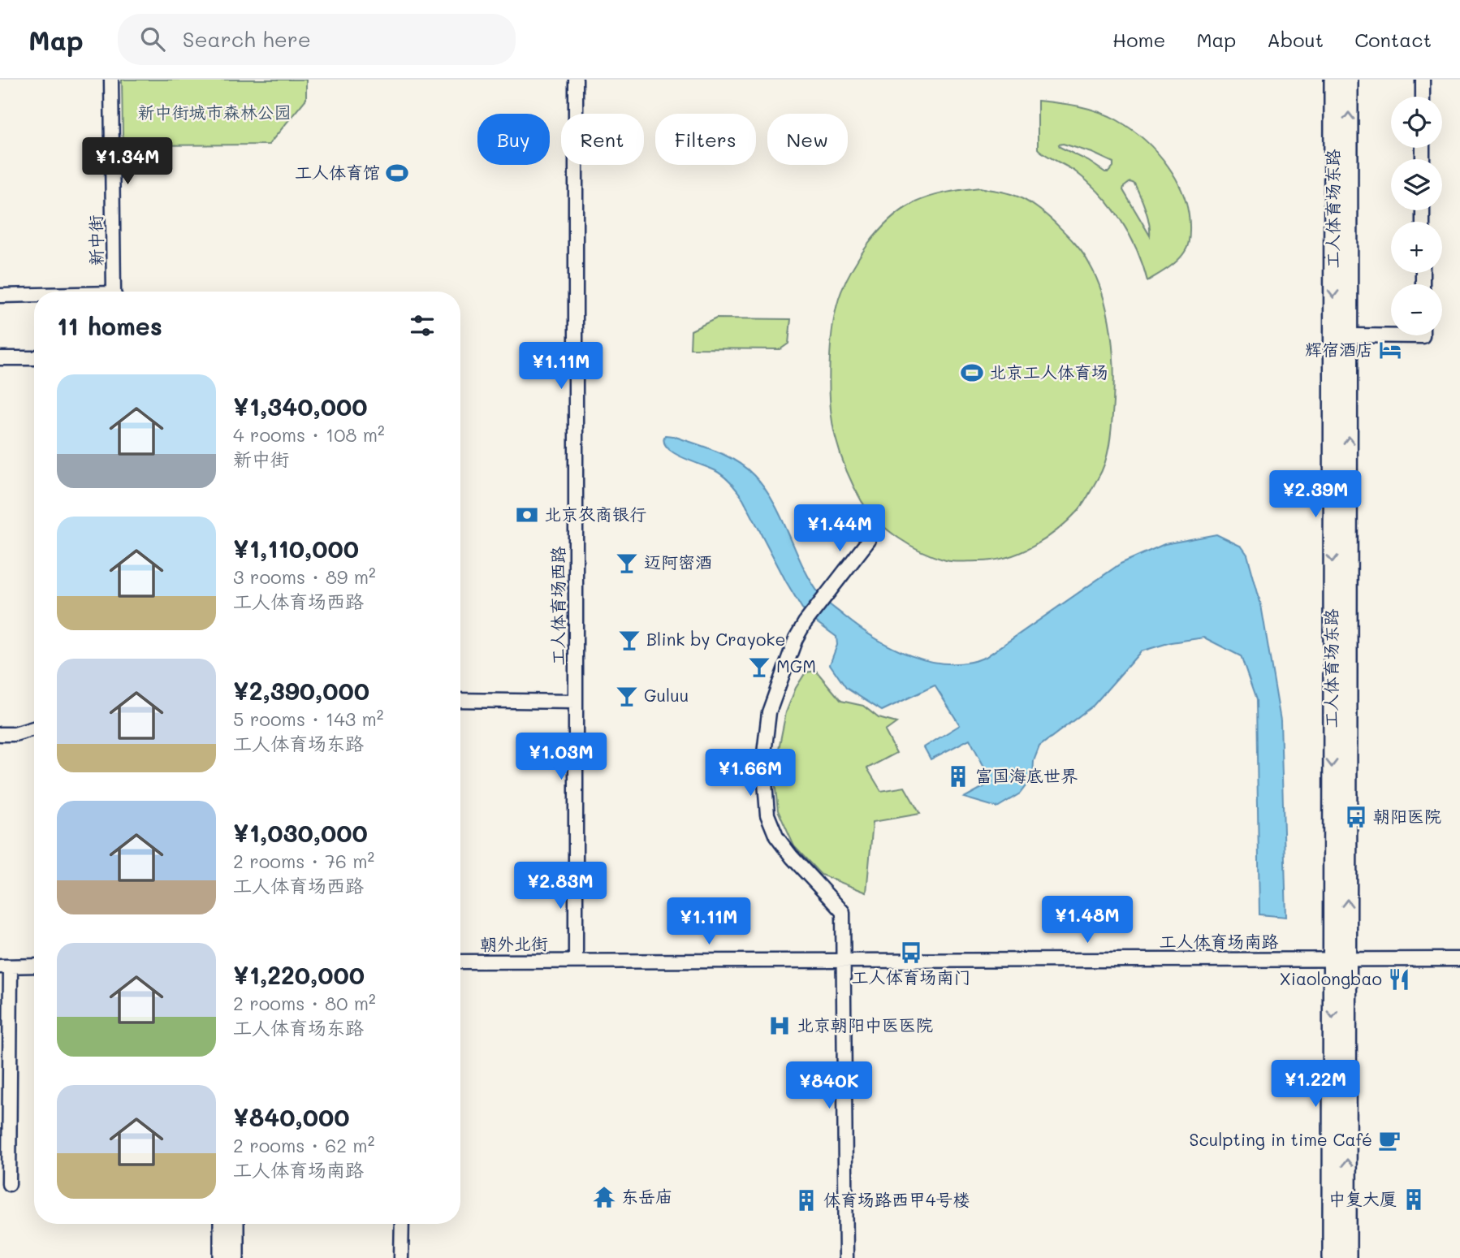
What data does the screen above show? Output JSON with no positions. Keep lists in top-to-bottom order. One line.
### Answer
{"streets":{"main road":["工人体育场东路"],"street":["新中街","工人体育场西路","工人体育场南路","朝外北街"]},"crossings":[["工人体育场东路","工人体育场南路"],["工人体育场西路","工人体育场南路"],["工人体育场西路","朝外北街"],["工人体育场南路","朝外北街"]],"parks":["新中街城市森林公园"],"places":{"sports":["工人体育馆","北京工人体育场"],"hotel":["辉宿酒店"],"bank":["北京农商银行"],"bar":["迈阿密酒","Blink by Crayoke","MGM","Guluu"],"building":["富国海底世界","中复大厦","体育场路西甲4号楼"],"bus stop":["朝阳医院","工人体育场南门"],"restaurant":["Xiaolongbao"],"hospital":["北京朝阳中医医院"],"cafe":["Sculpting in time Café"],"temple":["东岳庙"]},"page":{"header":"Map","search":"Search here","nav":["Home","Map","About","Contact"],"map_buttons":["+","−"],"chip":["Buy","Rent","Filters","New"],"price":["¥1.34M","¥1.11M","¥2.39M","¥1.44M","¥1.03M","¥1.66M","¥2.83M","¥1.48M","¥1.11M","¥1.22M","¥840K"],"heading":"11 homes","list":[{"name":"¥1,340,000","note":"4 rooms · 108 m² · 新中街"},{"name":"¥1,110,000","note":"3 rooms · 89 m² · 工人体育场西路"},{"name":"¥2,390,000","note":"5 rooms · 143 m² · 工人体育场东路"},{"name":"¥1,030,000","note":"2 rooms · 76 m² · 工人体育场西路"},{"name":"¥1,220,000","note":"2 rooms · 80 m² · 工人体育场东路"},{"name":"¥840,000","note":"2 rooms · 62 m² · 工人体育场南路"}]}}
